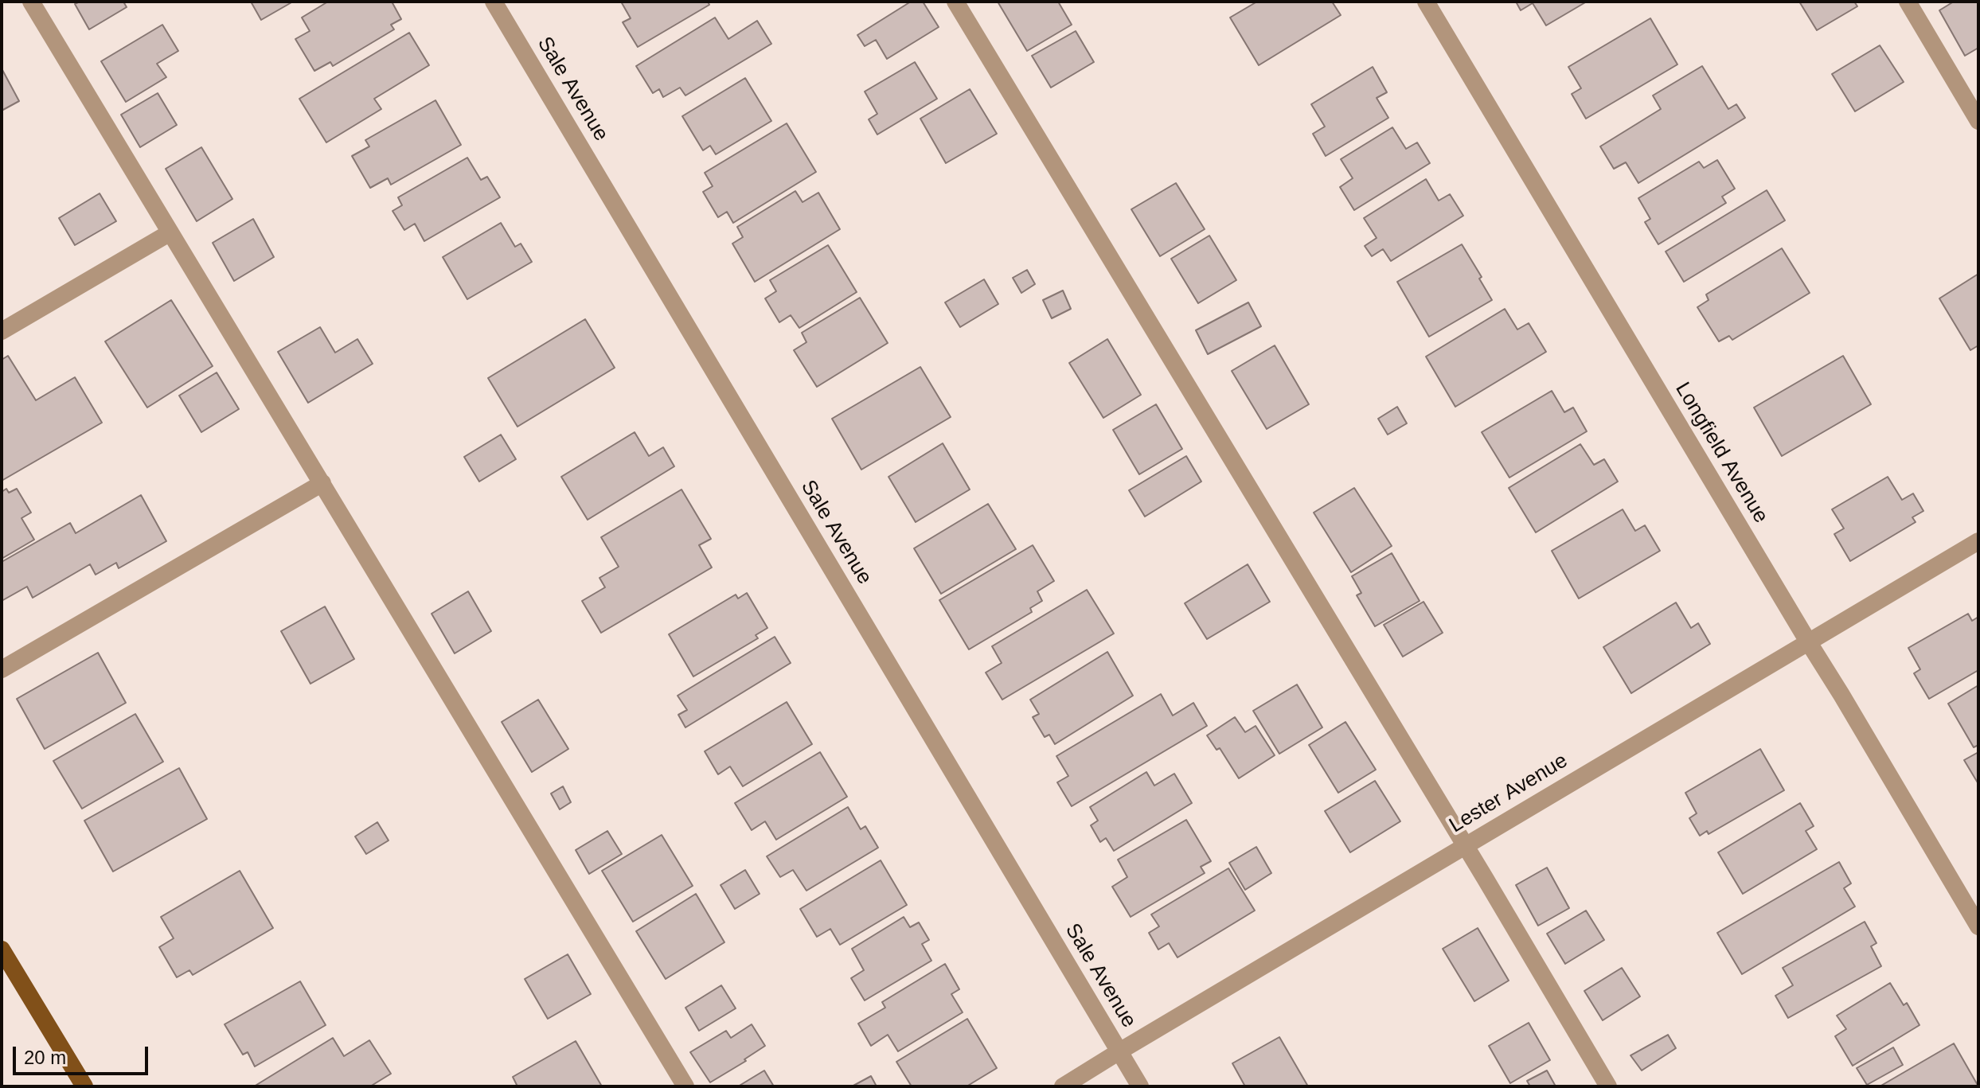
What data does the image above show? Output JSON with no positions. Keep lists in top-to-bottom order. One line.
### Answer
{"streets":{"street":["Sale Avenue","Longfield Avenue","Lester Avenue"]},"crossings":[["Sale Avenue","Lester Avenue"],["Longfield Avenue","Lester Avenue"]],"scale_bar":"20 m"}
